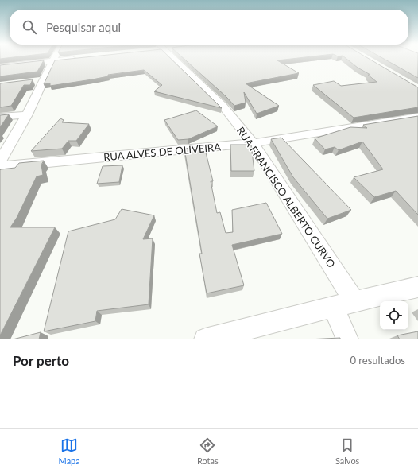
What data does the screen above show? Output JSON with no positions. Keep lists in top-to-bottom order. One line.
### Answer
{"streets":{"street":["RUA ALVES DE OLIVEIRA","RUA FRANCISCO ALBERTO CURVO"]},"crossings":[["RUA ALVES DE OLIVEIRA","RUA FRANCISCO ALBERTO CURVO"]],"page":{"search":"Pesquisar aqui","heading":["Por perto","0 resultados"],"nav":["Mapa","Rotas","Salvos"]}}
